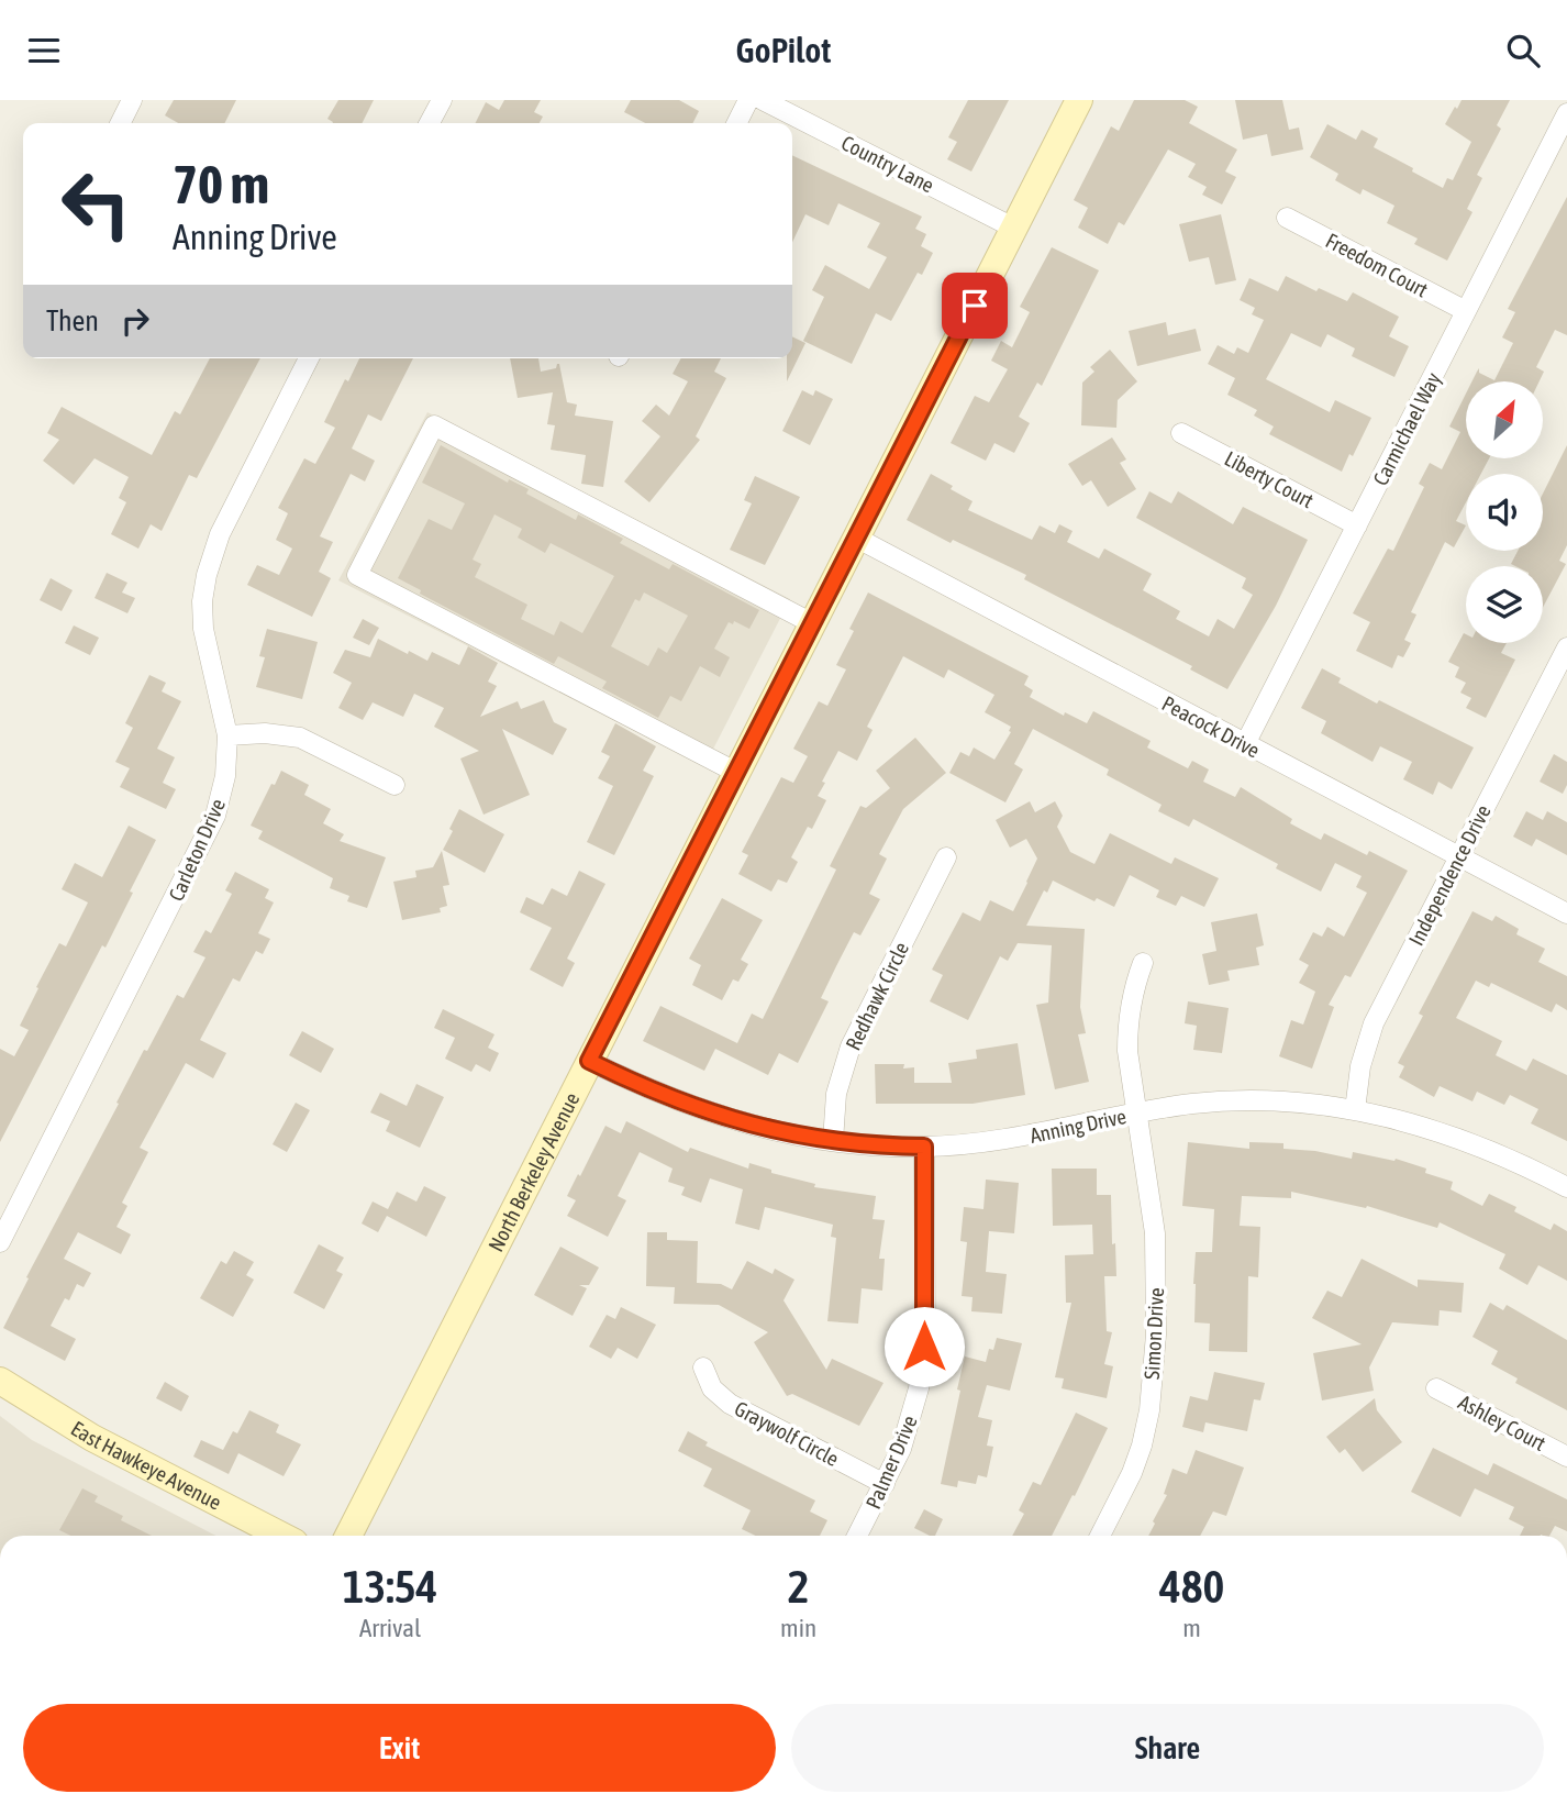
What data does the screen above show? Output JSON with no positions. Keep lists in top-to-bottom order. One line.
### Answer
{"streets":{"street":["Country Lane","Freedom Court","Carmichael Way","Liberty Court","Peacock Drive","Carleton Drive","Independence Drive","Redhawk Circle","Anning Drive","North Berkeley Avenue","Simon Drive","Ashley Court","Graywolf Circle","Palmer Drive","East Hawkeye Avenue"]},"crossings":[["Country Lane","North Berkeley Avenue"],["Freedom Court","Carmichael Way"],["Carmichael Way","Liberty Court"],["Carmichael Way","Peacock Drive"],["Peacock Drive","Independence Drive"],["Peacock Drive","North Berkeley Avenue"],["Independence Drive","Anning Drive"],["Redhawk Circle","Anning Drive"],["Anning Drive","North Berkeley Avenue"],["Anning Drive","Simon Drive"],["Anning Drive","Palmer Drive"],["Graywolf Circle","Palmer Drive"]],"north":"top right","page":{"header":"GoPilot","turn":["70 m","Anning Drive"],"then":"Then","eta":["13:54","Arrival","2","min","480","m"],"buttons":["Exit","Share"]}}
